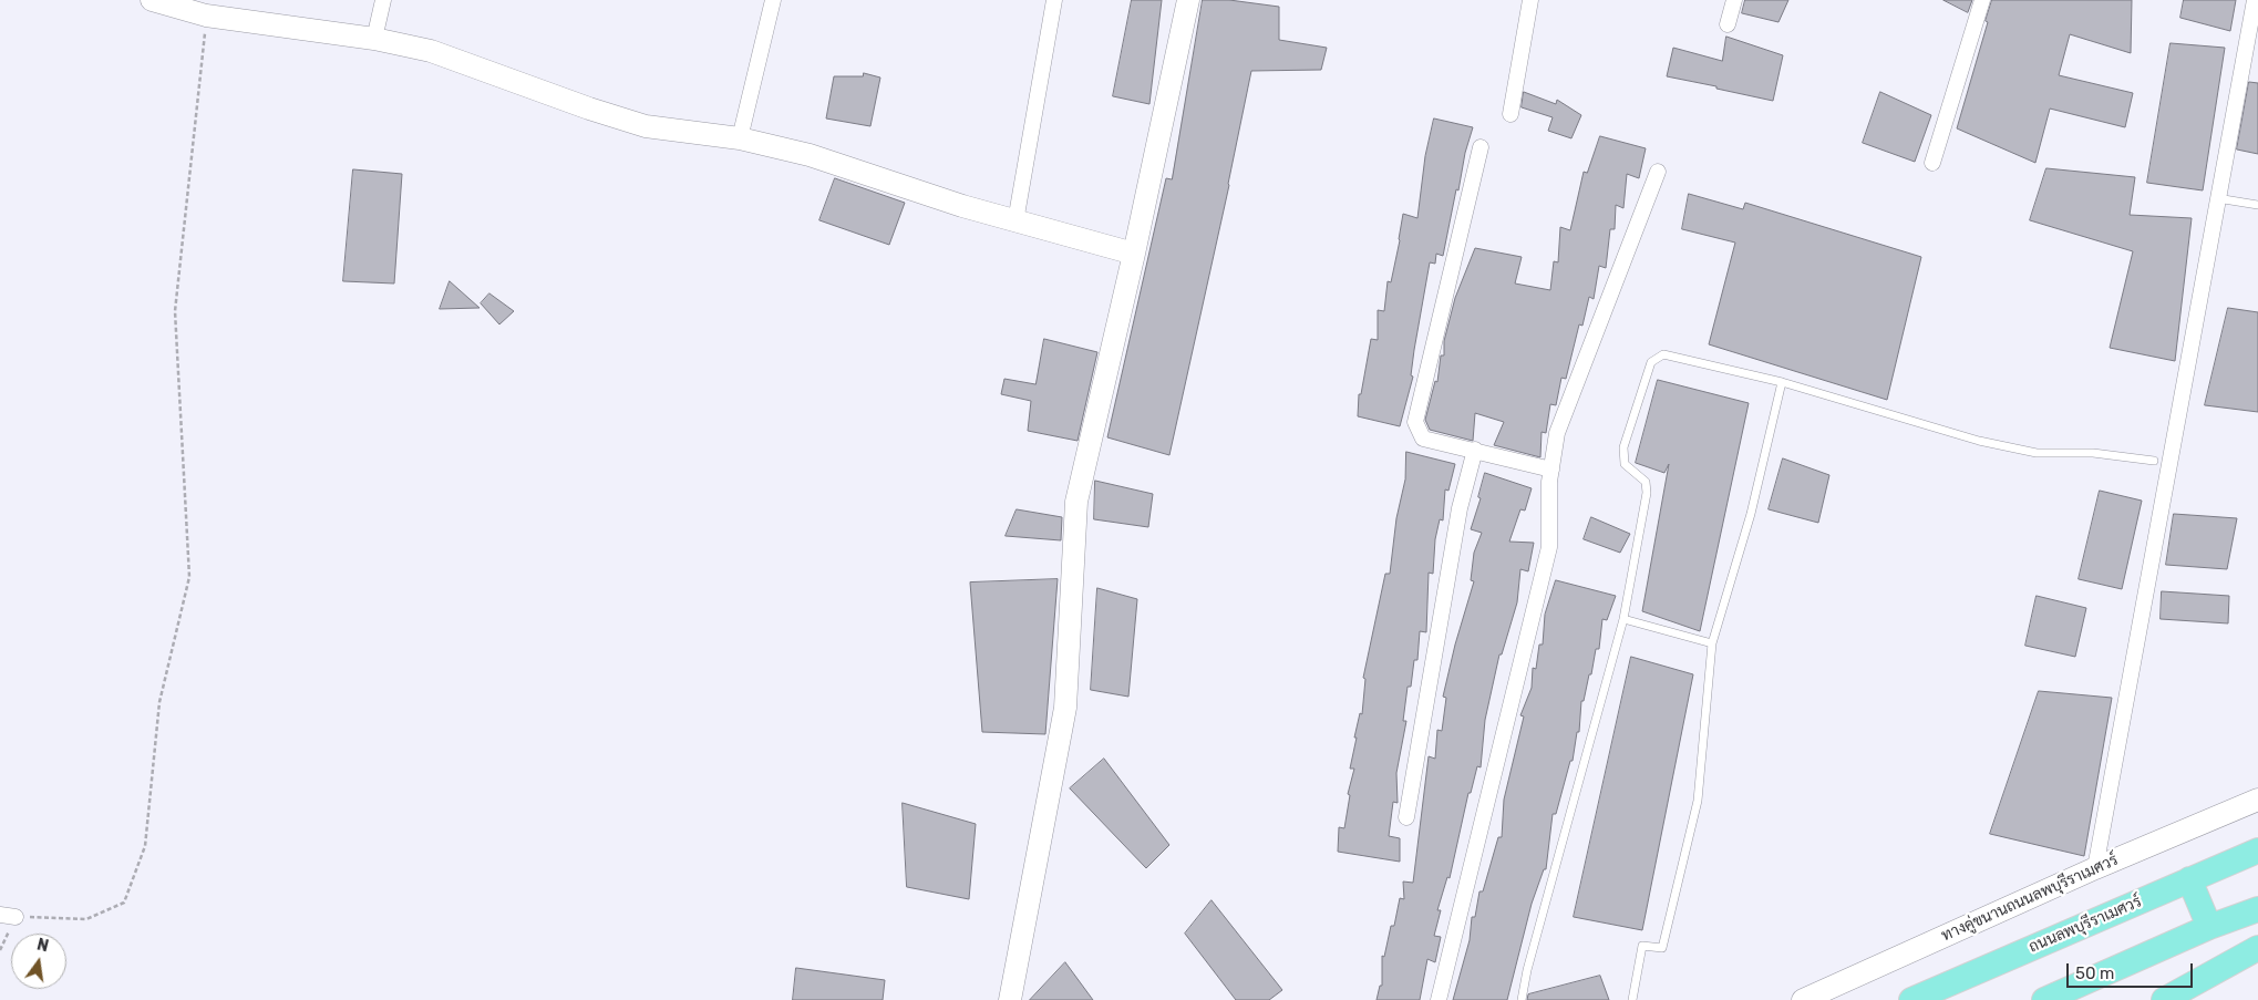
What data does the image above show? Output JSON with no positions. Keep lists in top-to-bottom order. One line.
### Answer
{"streets":{"main road":["ถนนลพบุรีราเมศวร์"],"street":["ทางคู่ขนานถนนลพบุรีราเมศวร์"]},"scale_bar":"50 m","north":"top"}
